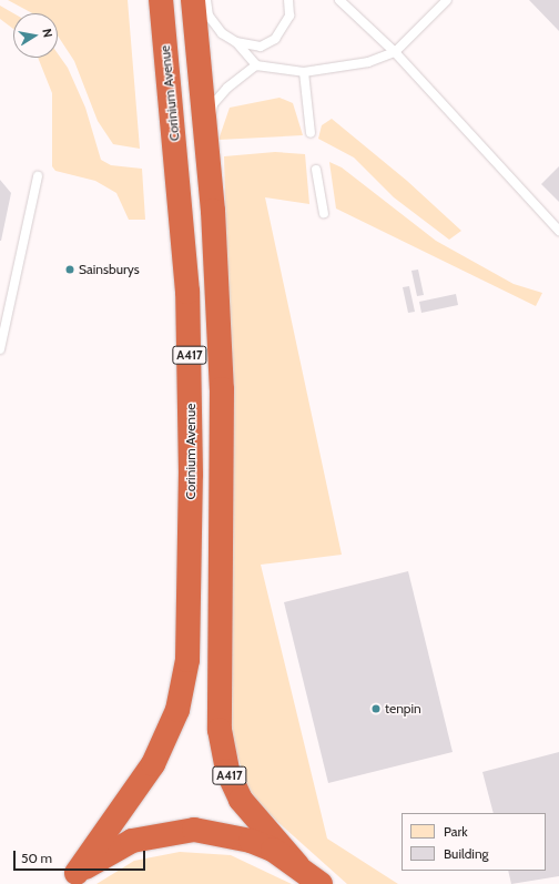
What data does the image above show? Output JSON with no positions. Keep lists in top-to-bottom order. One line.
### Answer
{"streets":{"highway":["Corinium Avenue","A417"]},"places":["Sainsburys","tenpin"],"legend":["Park","Building"],"scale_bar":"50 m","north":"right"}
